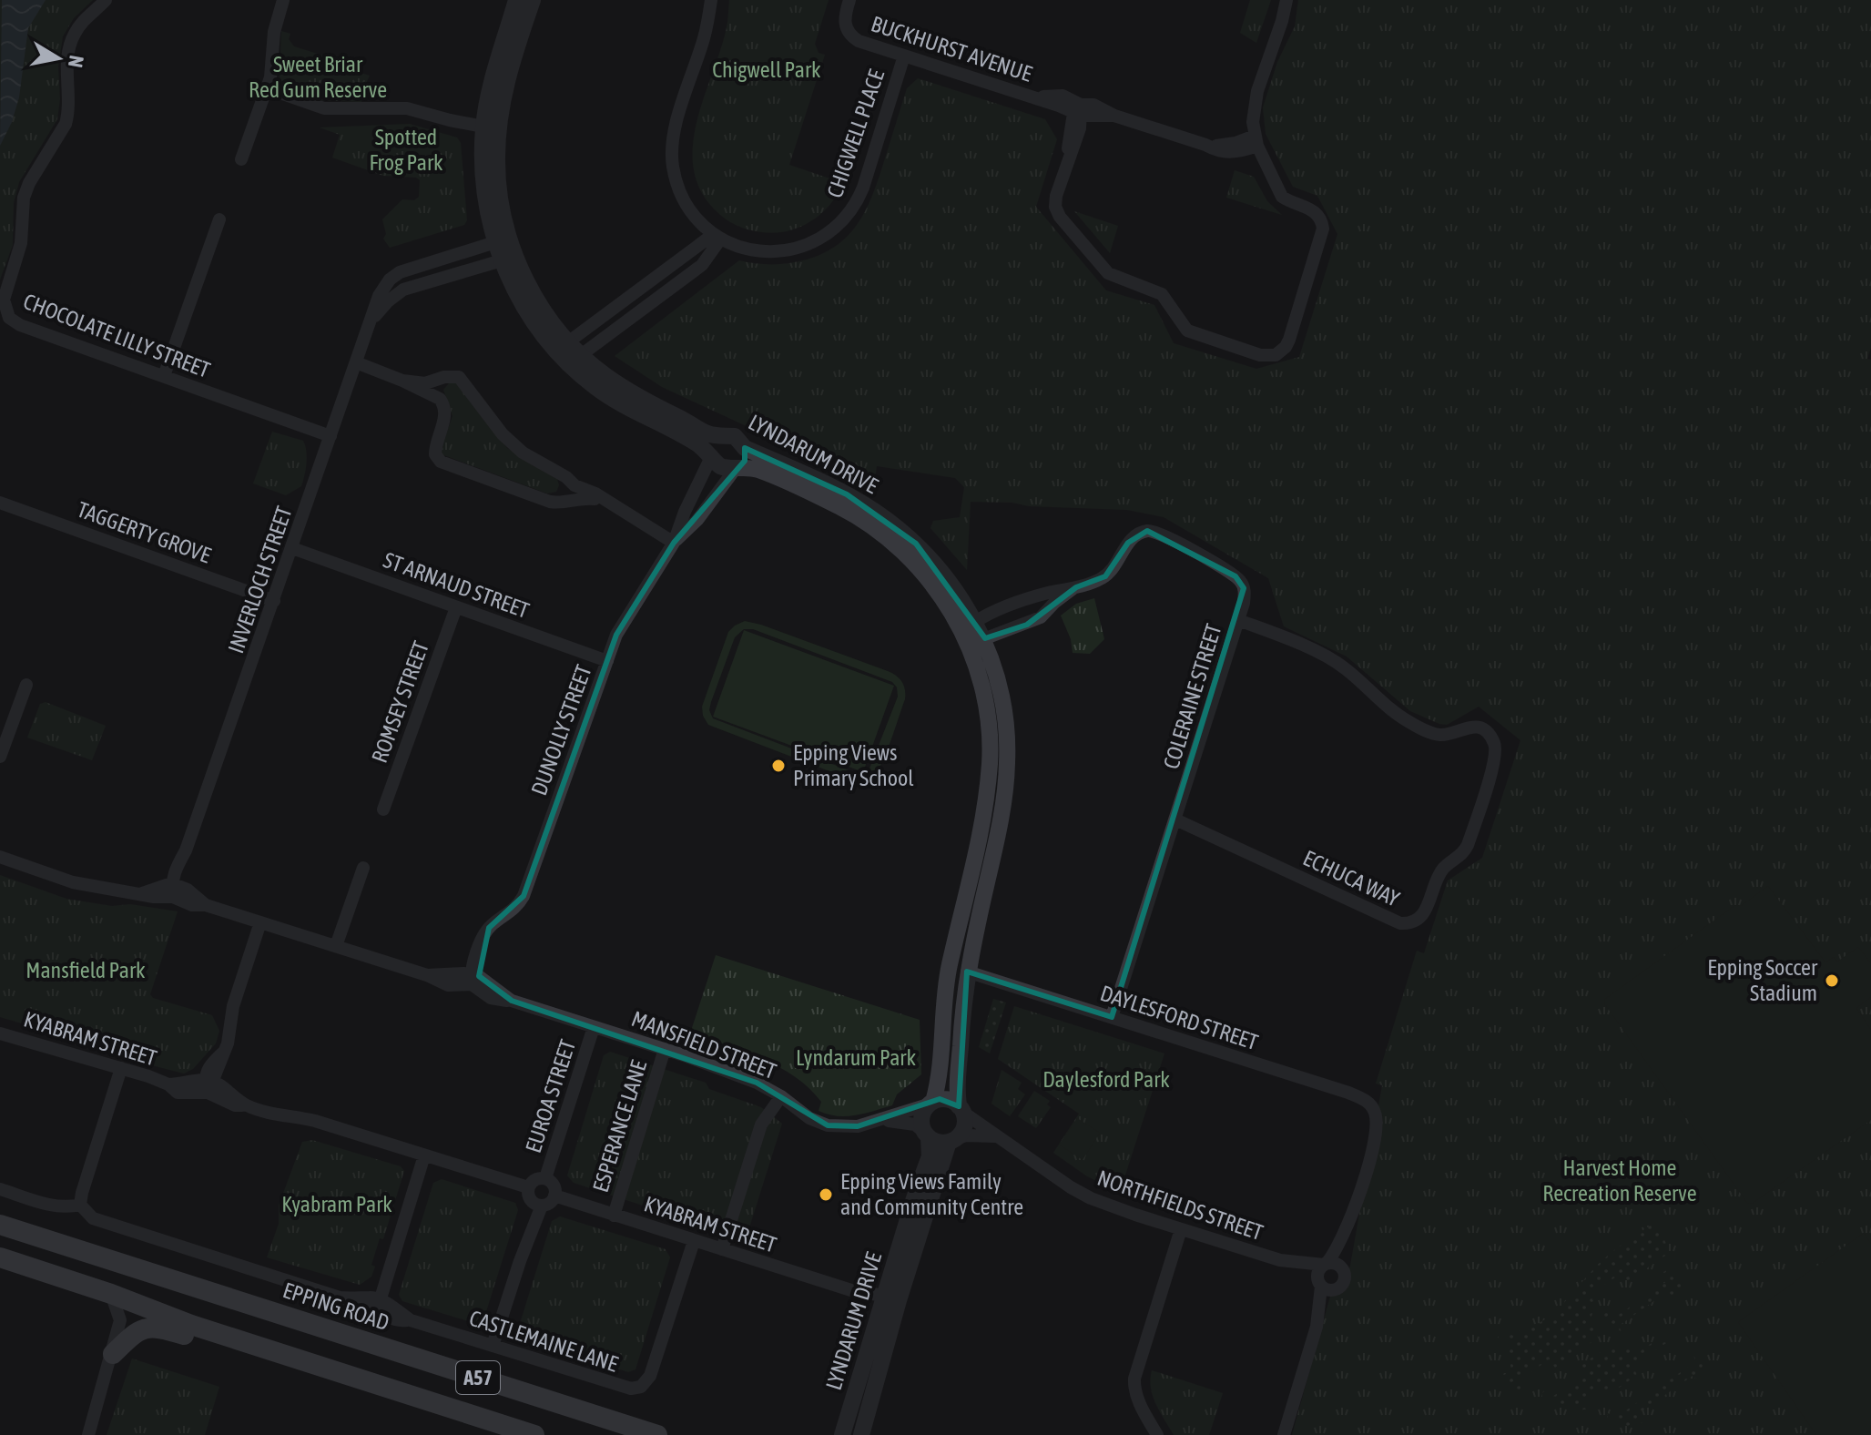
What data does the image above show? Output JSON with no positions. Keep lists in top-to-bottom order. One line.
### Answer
{"streets":{"main road":["EPPING ROAD","A57"],"street":["BUCKHURST AVENUE","CHIGWELL PLACE","CHOCOLATE LILLY STREET","LYNDARUM DRIVE","TAGGERTY GROVE","INVERLOCH STREET","ST ARNAUD STREET","COLERAINE STREET","ROMSEY STREET","DUNOLLY STREET","ECHUCA WAY","DAYLESFORD STREET","KYABRAM STREET","MANSFIELD STREET","EUROA STREET","ESPERANCE LANE","NORTHFIELDS STREET","CASTLEMAINE LANE"]},"crossings":[["BUCKHURST AVENUE","CHIGWELL PLACE"],["CHOCOLATE LILLY STREET","INVERLOCH STREET"],["LYNDARUM DRIVE","INVERLOCH STREET"],["LYNDARUM DRIVE","COLERAINE STREET"],["LYNDARUM DRIVE","DUNOLLY STREET"],["LYNDARUM DRIVE","DAYLESFORD STREET"],["LYNDARUM DRIVE","KYABRAM STREET"],["LYNDARUM DRIVE","MANSFIELD STREET"],["LYNDARUM DRIVE","NORTHFIELDS STREET"],["TAGGERTY GROVE","INVERLOCH STREET"],["INVERLOCH STREET","ST ARNAUD STREET"],["INVERLOCH STREET","MANSFIELD STREET"],["ST ARNAUD STREET","ROMSEY STREET"],["ST ARNAUD STREET","DUNOLLY STREET"],["COLERAINE STREET","ECHUCA WAY"],["COLERAINE STREET","DAYLESFORD STREET"],["DUNOLLY STREET","MANSFIELD STREET"],["KYABRAM STREET","EUROA STREET"],["KYABRAM STREET","ESPERANCE LANE"],["KYABRAM STREET","CASTLEMAINE LANE"],["MANSFIELD STREET","EUROA STREET"],["MANSFIELD STREET","ESPERANCE LANE"],["MANSFIELD STREET","NORTHFIELDS STREET"]],"parks":["Sweet Briar Red Gum Reserve","Chigwell Park","Spotted Frog Park","Mansfield Park","Lyndarum Park","Daylesford Park","Harvest Home Recreation Reserve","Kyabram Park"],"places":["Epping Views Primary School","Epping Soccer Stadium","Epping Views Family and Community Centre"],"north":"right"}
